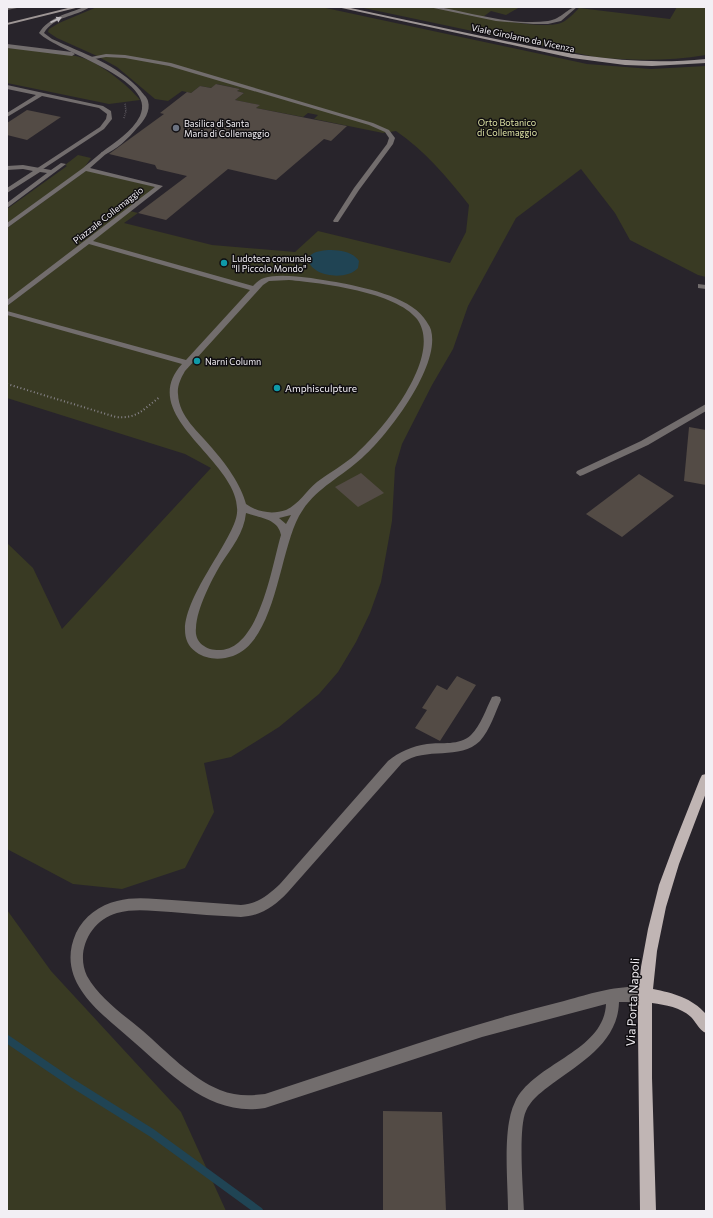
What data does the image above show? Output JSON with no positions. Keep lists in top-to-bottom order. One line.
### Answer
{"streets":{"main road":["Viale Girolamo da Vicenza","Via Porta Napoli"],"street":["Piazzale Collemaggio"]},"parks":["Orto Botanico di Collemaggio"],"places":["Basilica di Santa Maria di Collemaggio","Ludoteca comunale \"Il Piccolo Mondo\"","Narni Column","Amphisculpture"]}
